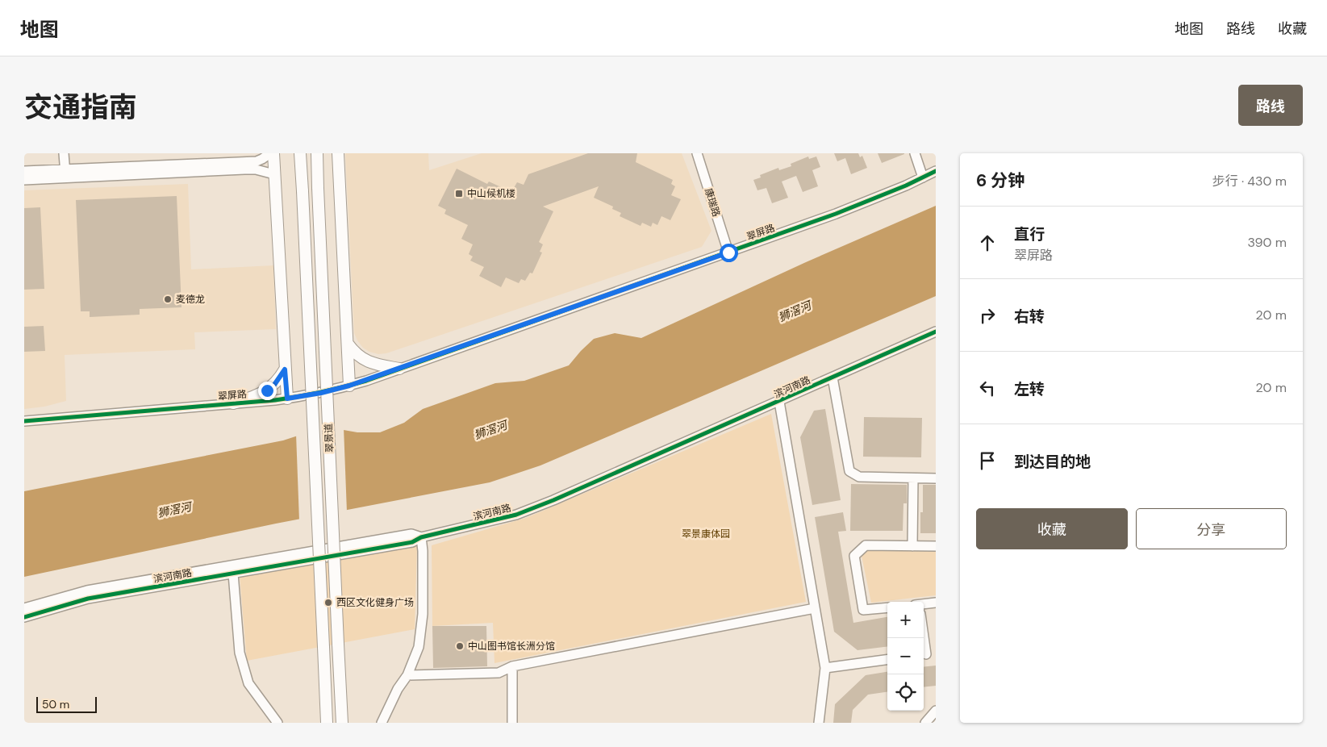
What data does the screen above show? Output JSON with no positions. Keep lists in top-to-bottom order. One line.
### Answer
{"streets":{"main road":["翠景道"],"street":["康瑞路","翠屏路","滨河南路"]},"crossings":[["康瑞路","翠屏路"]],"water":["狮滘河"],"parks":["翠景康体园"],"places":{"transit":["中山候机楼"],"other":["麦德龙","西区文化健身广场","中山图书馆长洲分馆"]},"scale_bar":"50 m","page":{"header":"地图","nav":["地图","路线","收藏"],"title":"交通指南","buttons":["路线",["收藏","分享"]],"heading":["6 分钟","步行 · 430 m"],"list":[["直行","翠屏路","390 m"],["右转","20 m"],["左转","20 m"],"到达目的地"],"map_buttons":["+","−"],"scale":"50 m"}}
